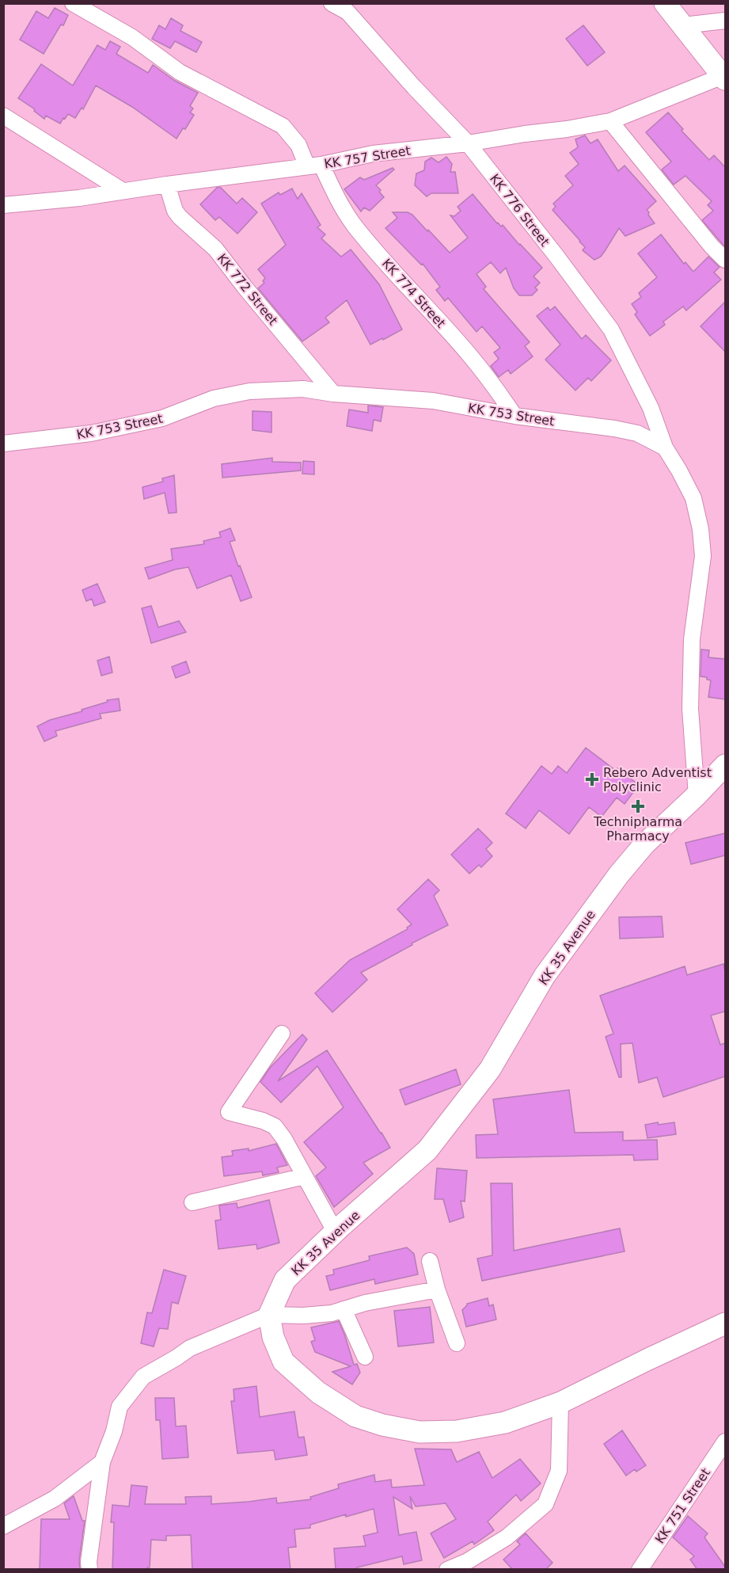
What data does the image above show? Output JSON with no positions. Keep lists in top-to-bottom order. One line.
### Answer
{"streets":{"main road":["KK 35 Avenue"],"street":["KK 757 Street","KK 776 Street","KK 772 Street","KK 774 Street","KK 753 Street","KK 751 Street"]},"crossings":[["KK 757 Street","KK 776 Street"],["KK 757 Street","KK 772 Street"],["KK 757 Street","KK 774 Street"],["KK 776 Street","KK 753 Street"],["KK 772 Street","KK 753 Street"],["KK 774 Street","KK 753 Street"]],"places":{"health":["Rebero Adventist Polyclinic","Technipharma Pharmacy"]}}
